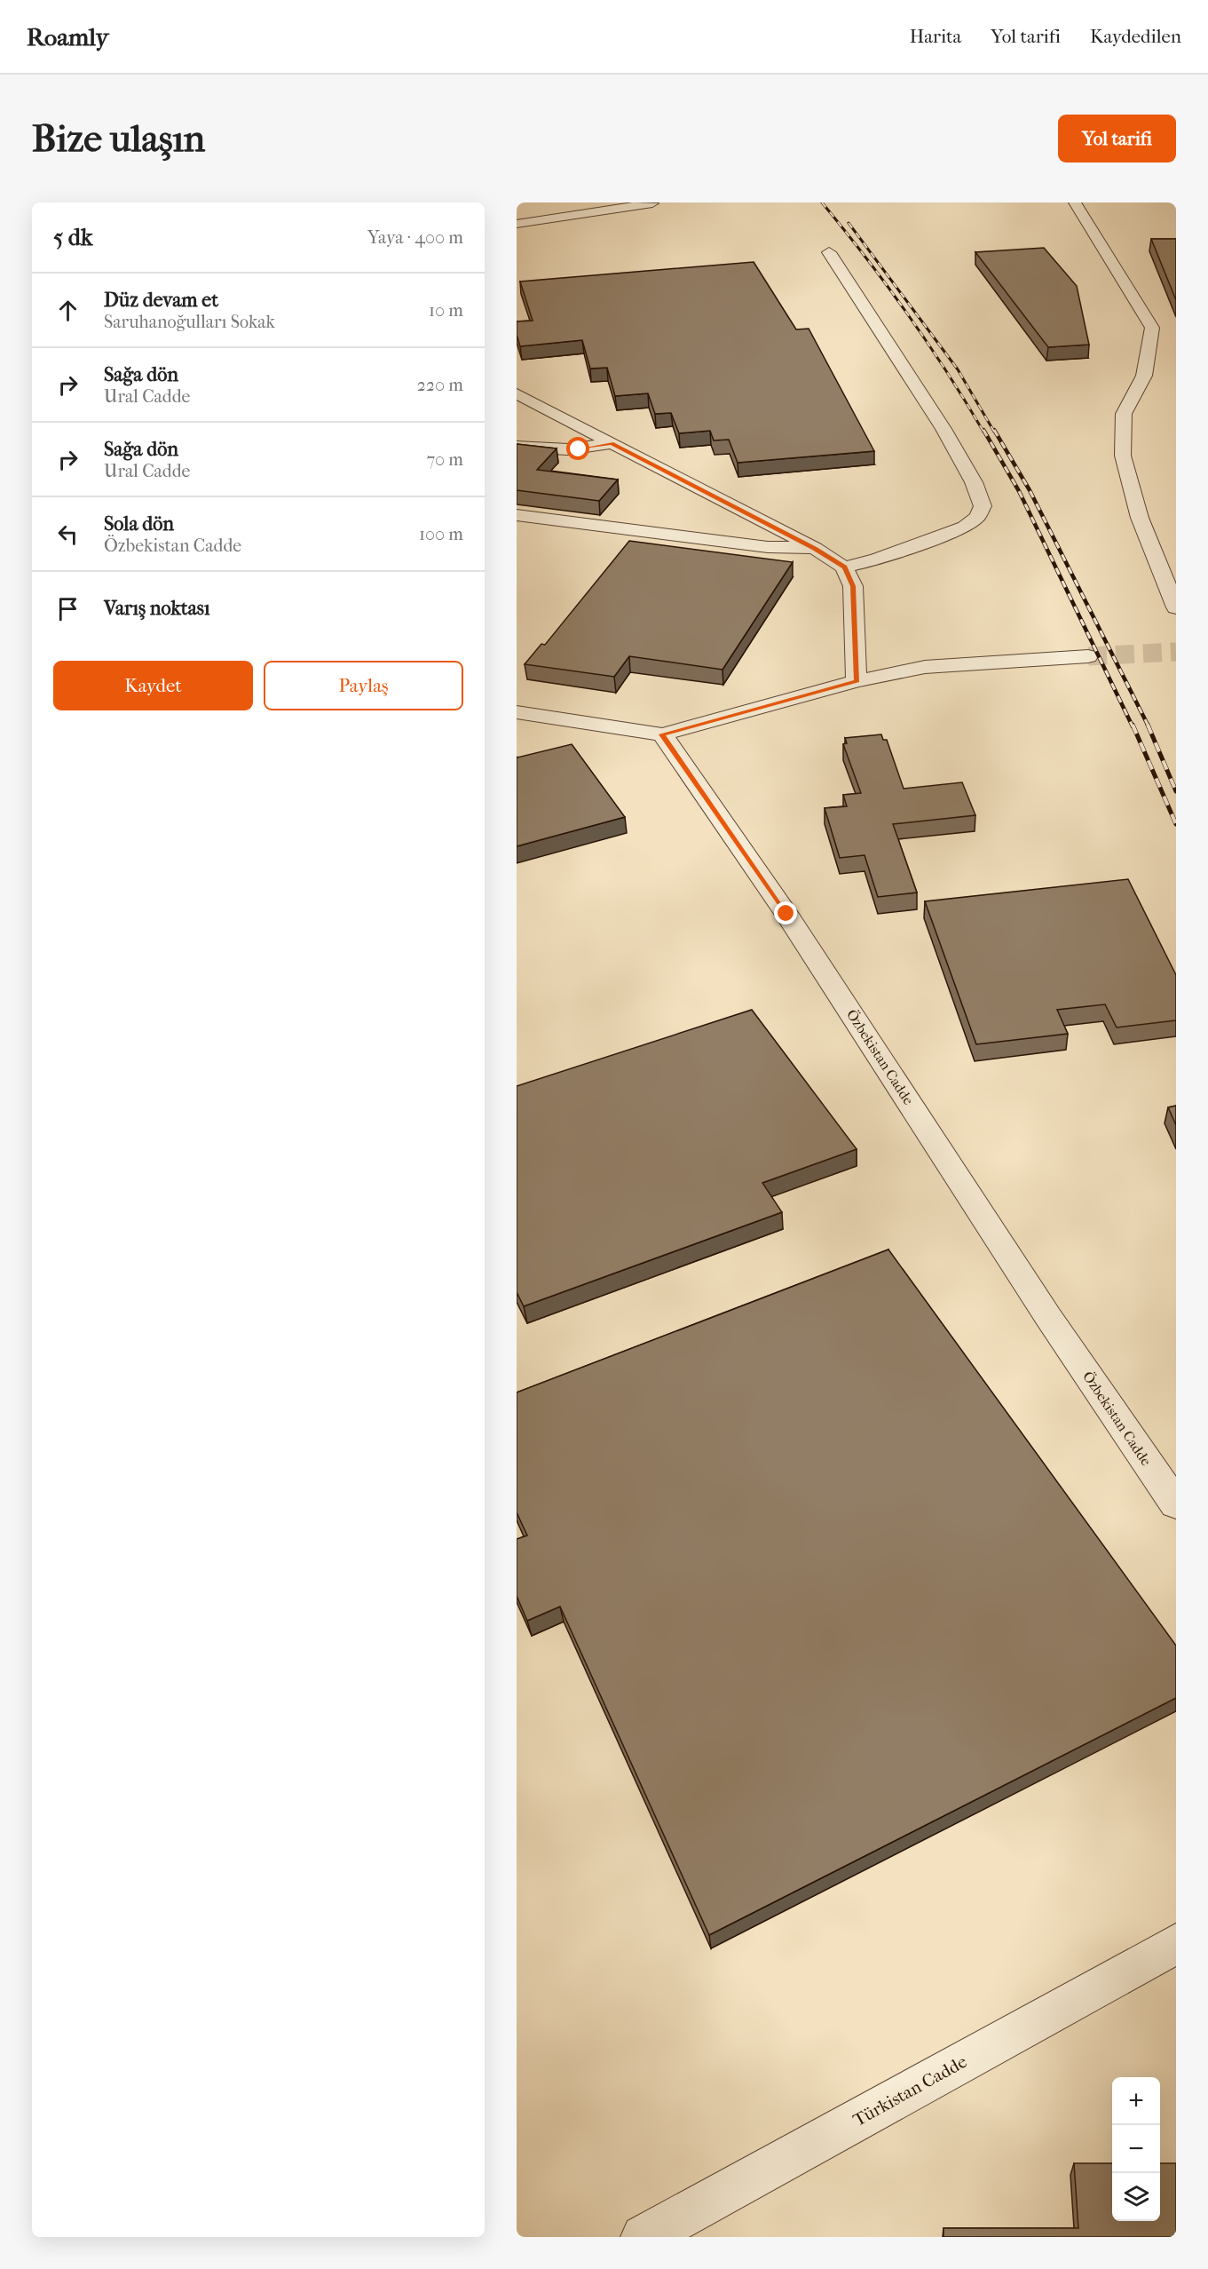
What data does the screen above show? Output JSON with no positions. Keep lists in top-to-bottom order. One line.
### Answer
{"streets":{"street":["Özbekistan Cadde","Türkistan Cadde"]},"page":{"header":"Roamly","nav":["Harita","Yol tarifi","Kaydedilen"],"buttons":["Yol tarifi",["Kaydet","Paylaş"]],"title":"Bize ulaşın","heading":["5 dk","Yaya · 400 m"],"list":[["Düz devam et","Saruhanoğulları Sokak","10 m"],["Sağa dön","Ural Cadde","220 m"],["Sağa dön","Ural Cadde","70 m"],["Sola dön","Özbekistan Cadde","100 m"],"Varış noktası"],"map_buttons":["+","−"]}}
